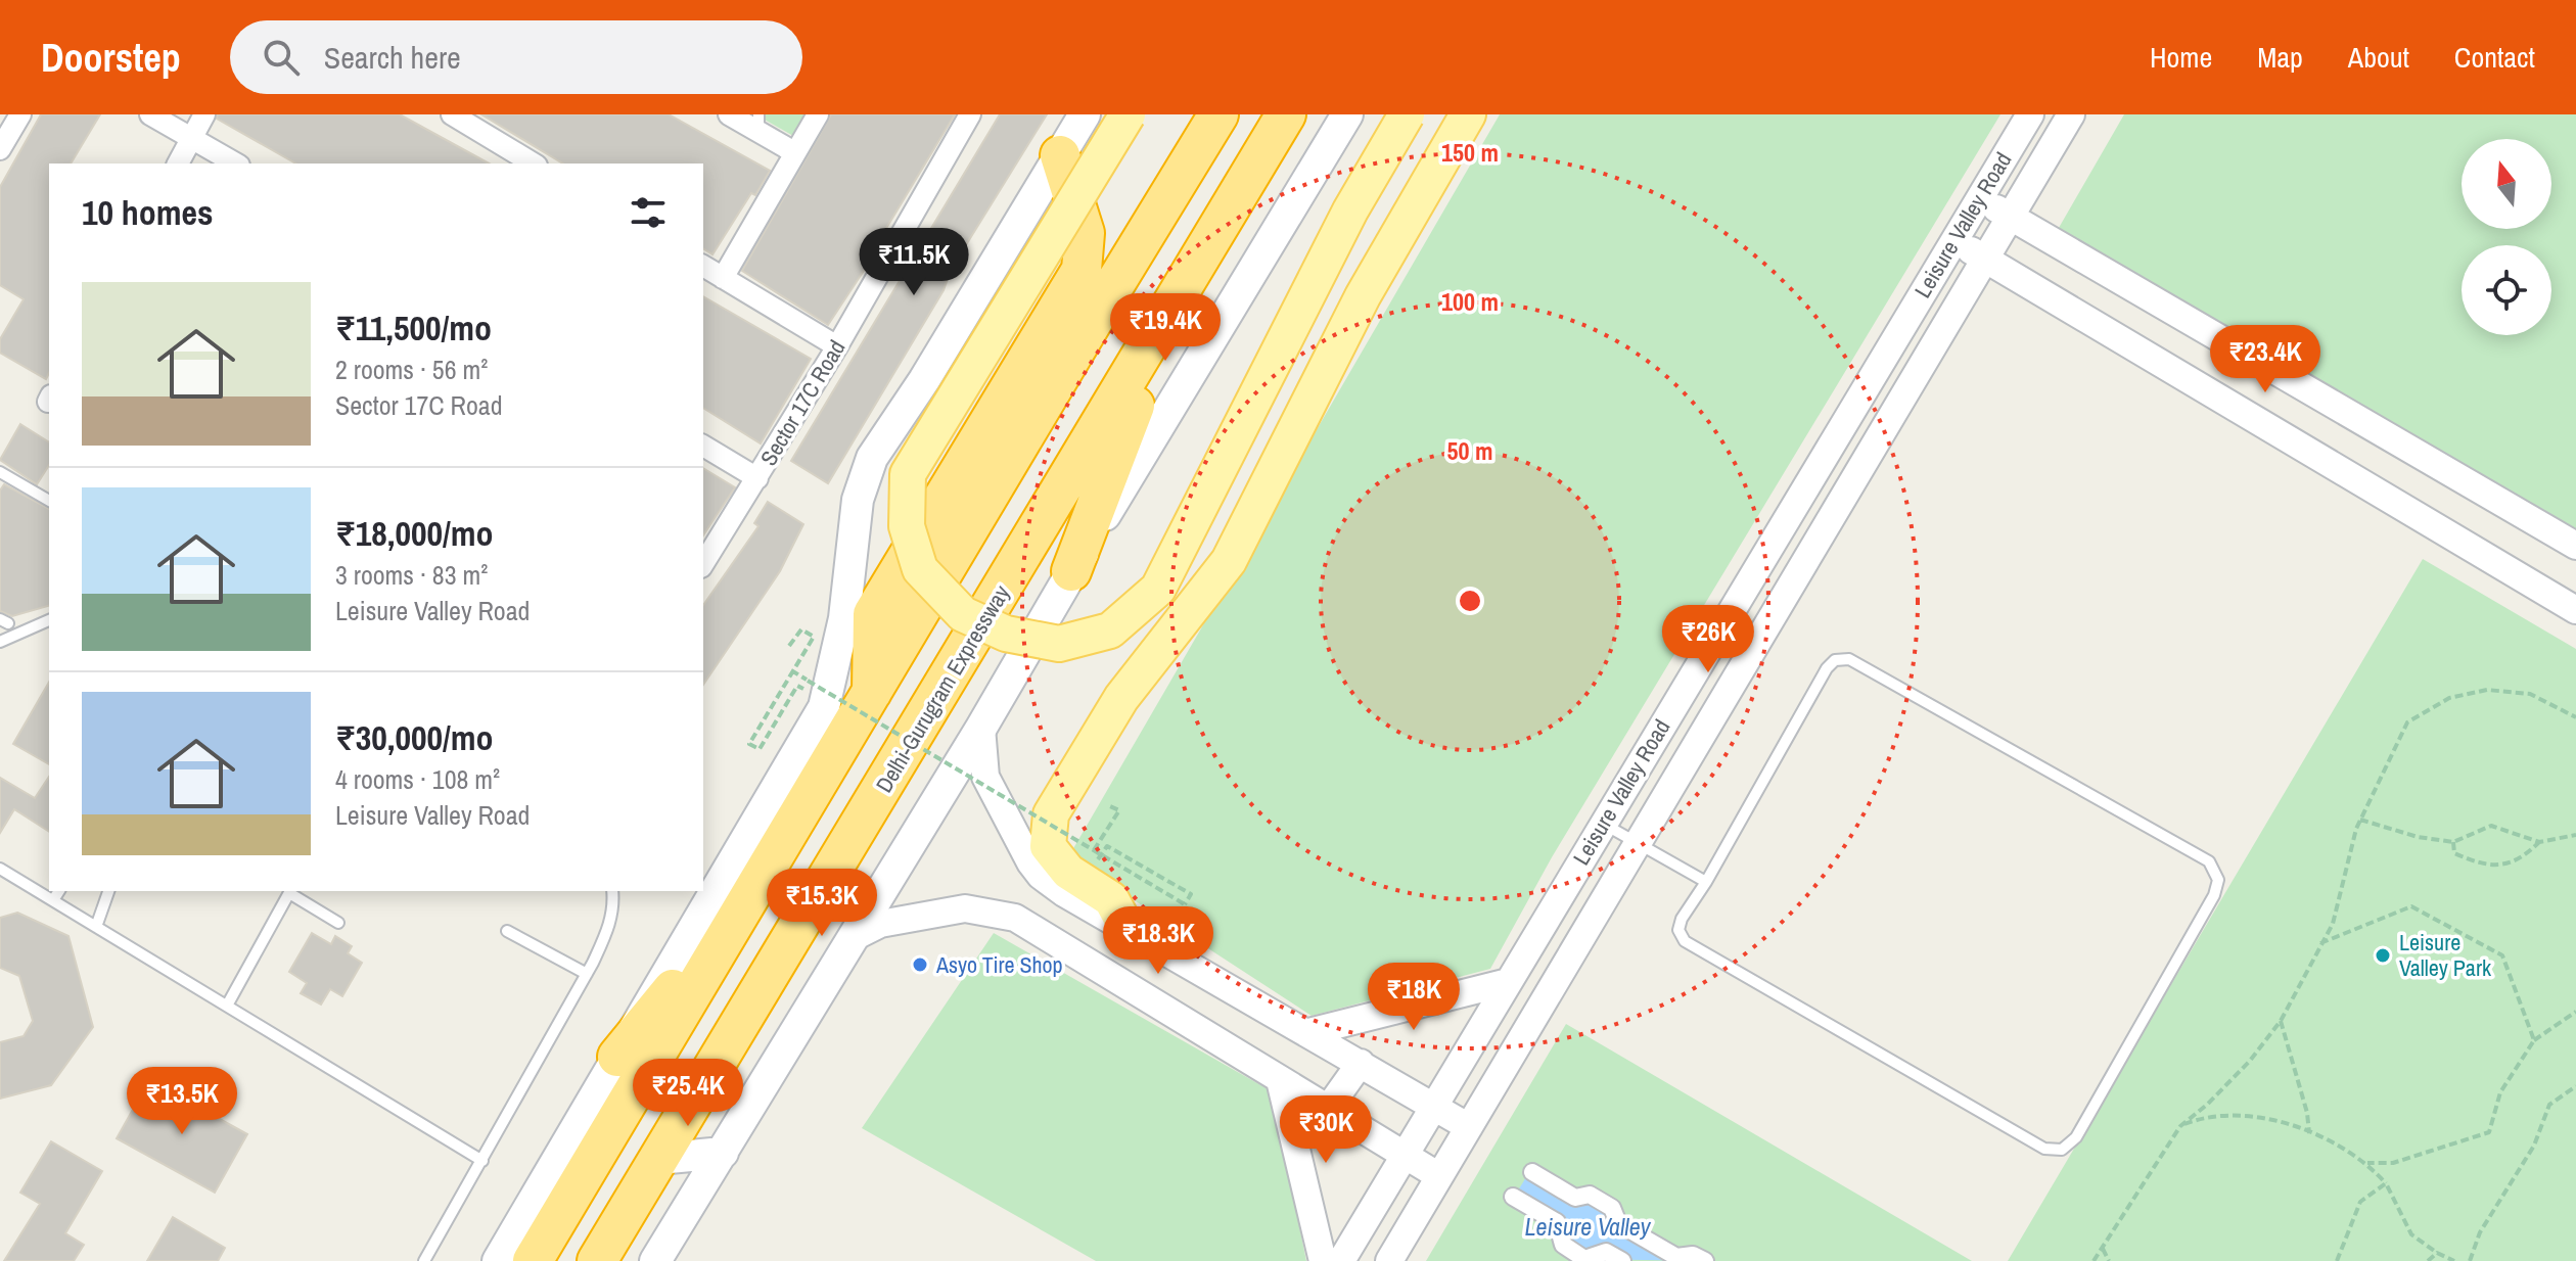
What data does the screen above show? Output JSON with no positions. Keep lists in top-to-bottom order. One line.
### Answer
{"streets":{"highway":["Delhi-Gurugram Expressway"],"street":["Leisure Valley Road","Sector 17C Road"]},"water":["Leisure Valley"],"places":["Leisure Valley Park","Asyo Tire Shop"],"north":"top","page":{"header":"Doorstep","search":"Search here","nav":["Home","Map","About","Contact"],"heading":"10 homes","price":["₹11.5K","₹19.4K","₹23.4K","₹26K","₹15.3K","₹18.3K","₹18K","₹25.4K","₹13.5K","₹30K"],"list":[{"name":"₹11,500/mo","note":"2 rooms · 56 m² · Sector 17C Road"},{"name":"₹18,000/mo","note":"3 rooms · 83 m² · Leisure Valley Road"},{"name":"₹30,000/mo","note":"4 rooms · 108 m² · Leisure Valley Road"}]},"rings":["150 m","100 m","50 m"]}
